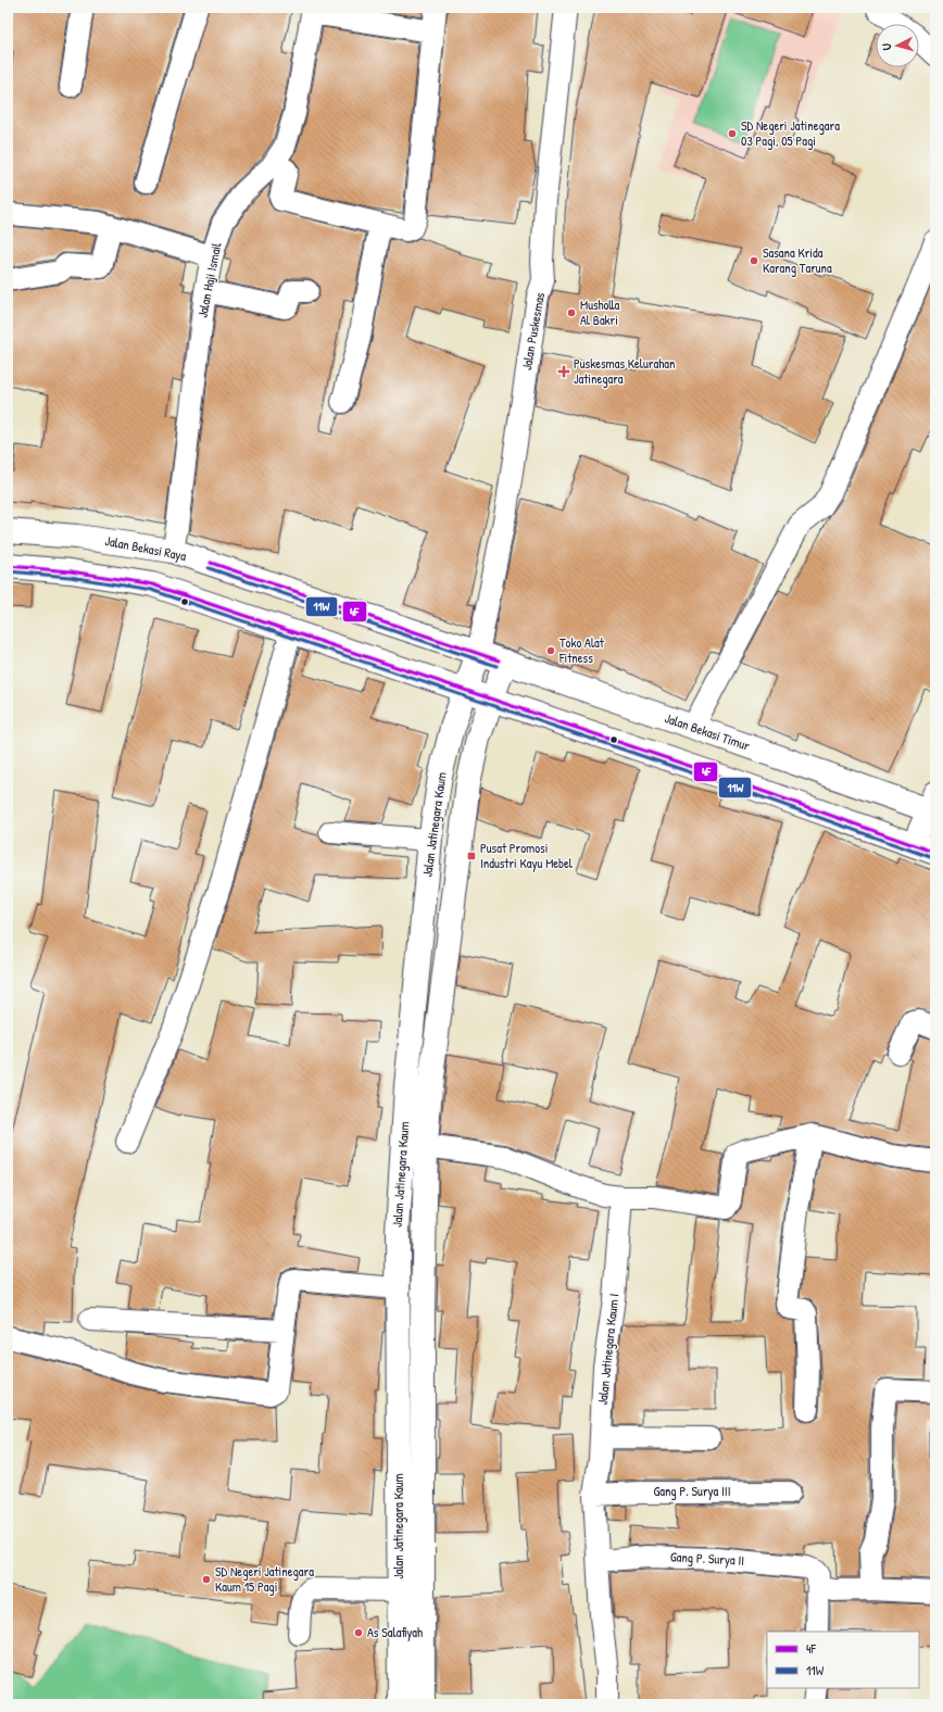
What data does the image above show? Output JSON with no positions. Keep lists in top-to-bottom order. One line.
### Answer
{"streets":{"street":["Jalan Haji Ismail","Jalan Puskesmas","Jalan Bekasi Raya","Jalan Bekasi Timur","Jalan Jatinegara Kaum","Jalan Jatinegara Kaum I","Gang P. Surya III","Gang P. Surya II"]},"crossings":[["Jalan Haji Ismail","Jalan Bekasi Raya"],["Jalan Puskesmas","Jalan Bekasi Raya"],["Jalan Puskesmas","Jalan Bekasi Timur"],["Jalan Puskesmas","Jalan Jatinegara Kaum"],["Jalan Bekasi Raya","Jalan Bekasi Timur"],["Jalan Bekasi Raya","Jalan Jatinegara Kaum"],["Jalan Bekasi Timur","Jalan Jatinegara Kaum"],["Jalan Jatinegara Kaum I","Gang P. Surya III"],["Jalan Jatinegara Kaum I","Gang P. Surya II"]],"places":{"other":["SD Negeri Jatinegara 03 Pagi, 05 Pagi","Sasana Krida Karang Taruna","Musholla Al Bakri","Toko Alat Fitness","SD Negeri Jatinegara Kaum 15 Pagi","As Salafiyah"],"health":["Puskesmas Kelurahan Jatinegara"],"transit":["Pusat Promosi Industri Kayu Mebel"]},"lines":["transit line 4F","transit line 11W"],"legend":["4F","11W"],"north":"left"}
